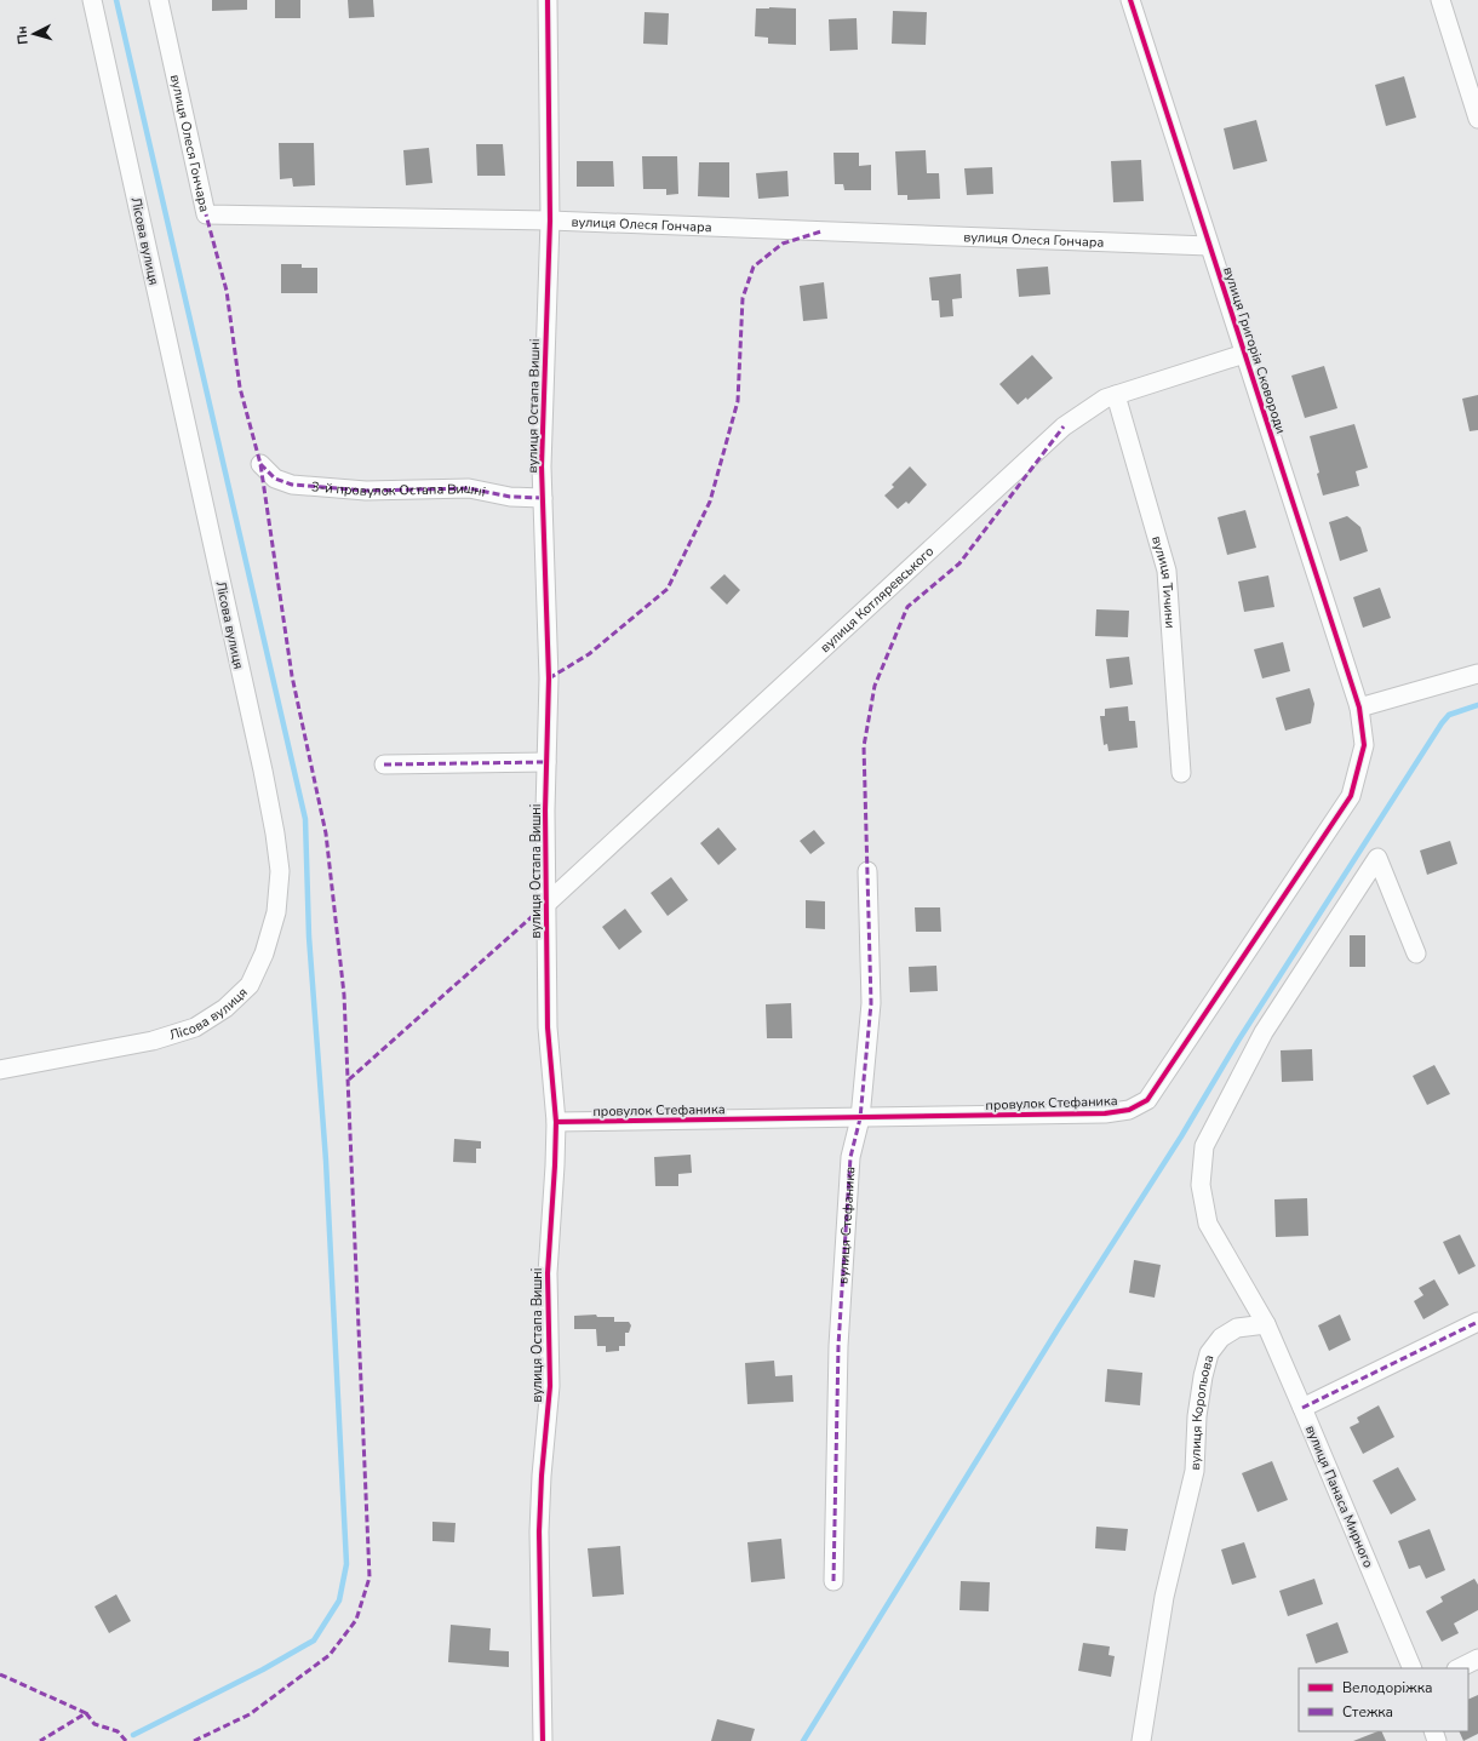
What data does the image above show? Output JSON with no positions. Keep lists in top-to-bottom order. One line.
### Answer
{"streets":{"street":["вулиця Олеся Гончара","Лісова вулиця","вулиця Григорія Сковороди","вулиця Остапа Вишні","3-й провулок Остапа Вишні","вулиця Тичини","вулиця Котляревського","провулок Стефаника","вулиця Стефаника","вулиця Корольова","вулиця Панаса Мирного"]},"crossings":[["вулиця Олеся Гончара","вулиця Григорія Сковороди"],["вулиця Олеся Гончара","вулиця Остапа Вишні"],["вулиця Григорія Сковороди","вулиця Котляревського"],["вулиця Григорія Сковороди","провулок Стефаника"],["вулиця Остапа Вишні","3-й провулок Остапа Вишні"],["вулиця Остапа Вишні","вулиця Котляревського"],["вулиця Остапа Вишні","провулок Стефаника"],["вулиця Тичини","вулиця Котляревського"],["провулок Стефаника","вулиця Стефаника"],["вулиця Корольова","вулиця Панаса Мирного"]],"legend":["Велодоріжка","Стежка"],"north":"left"}
